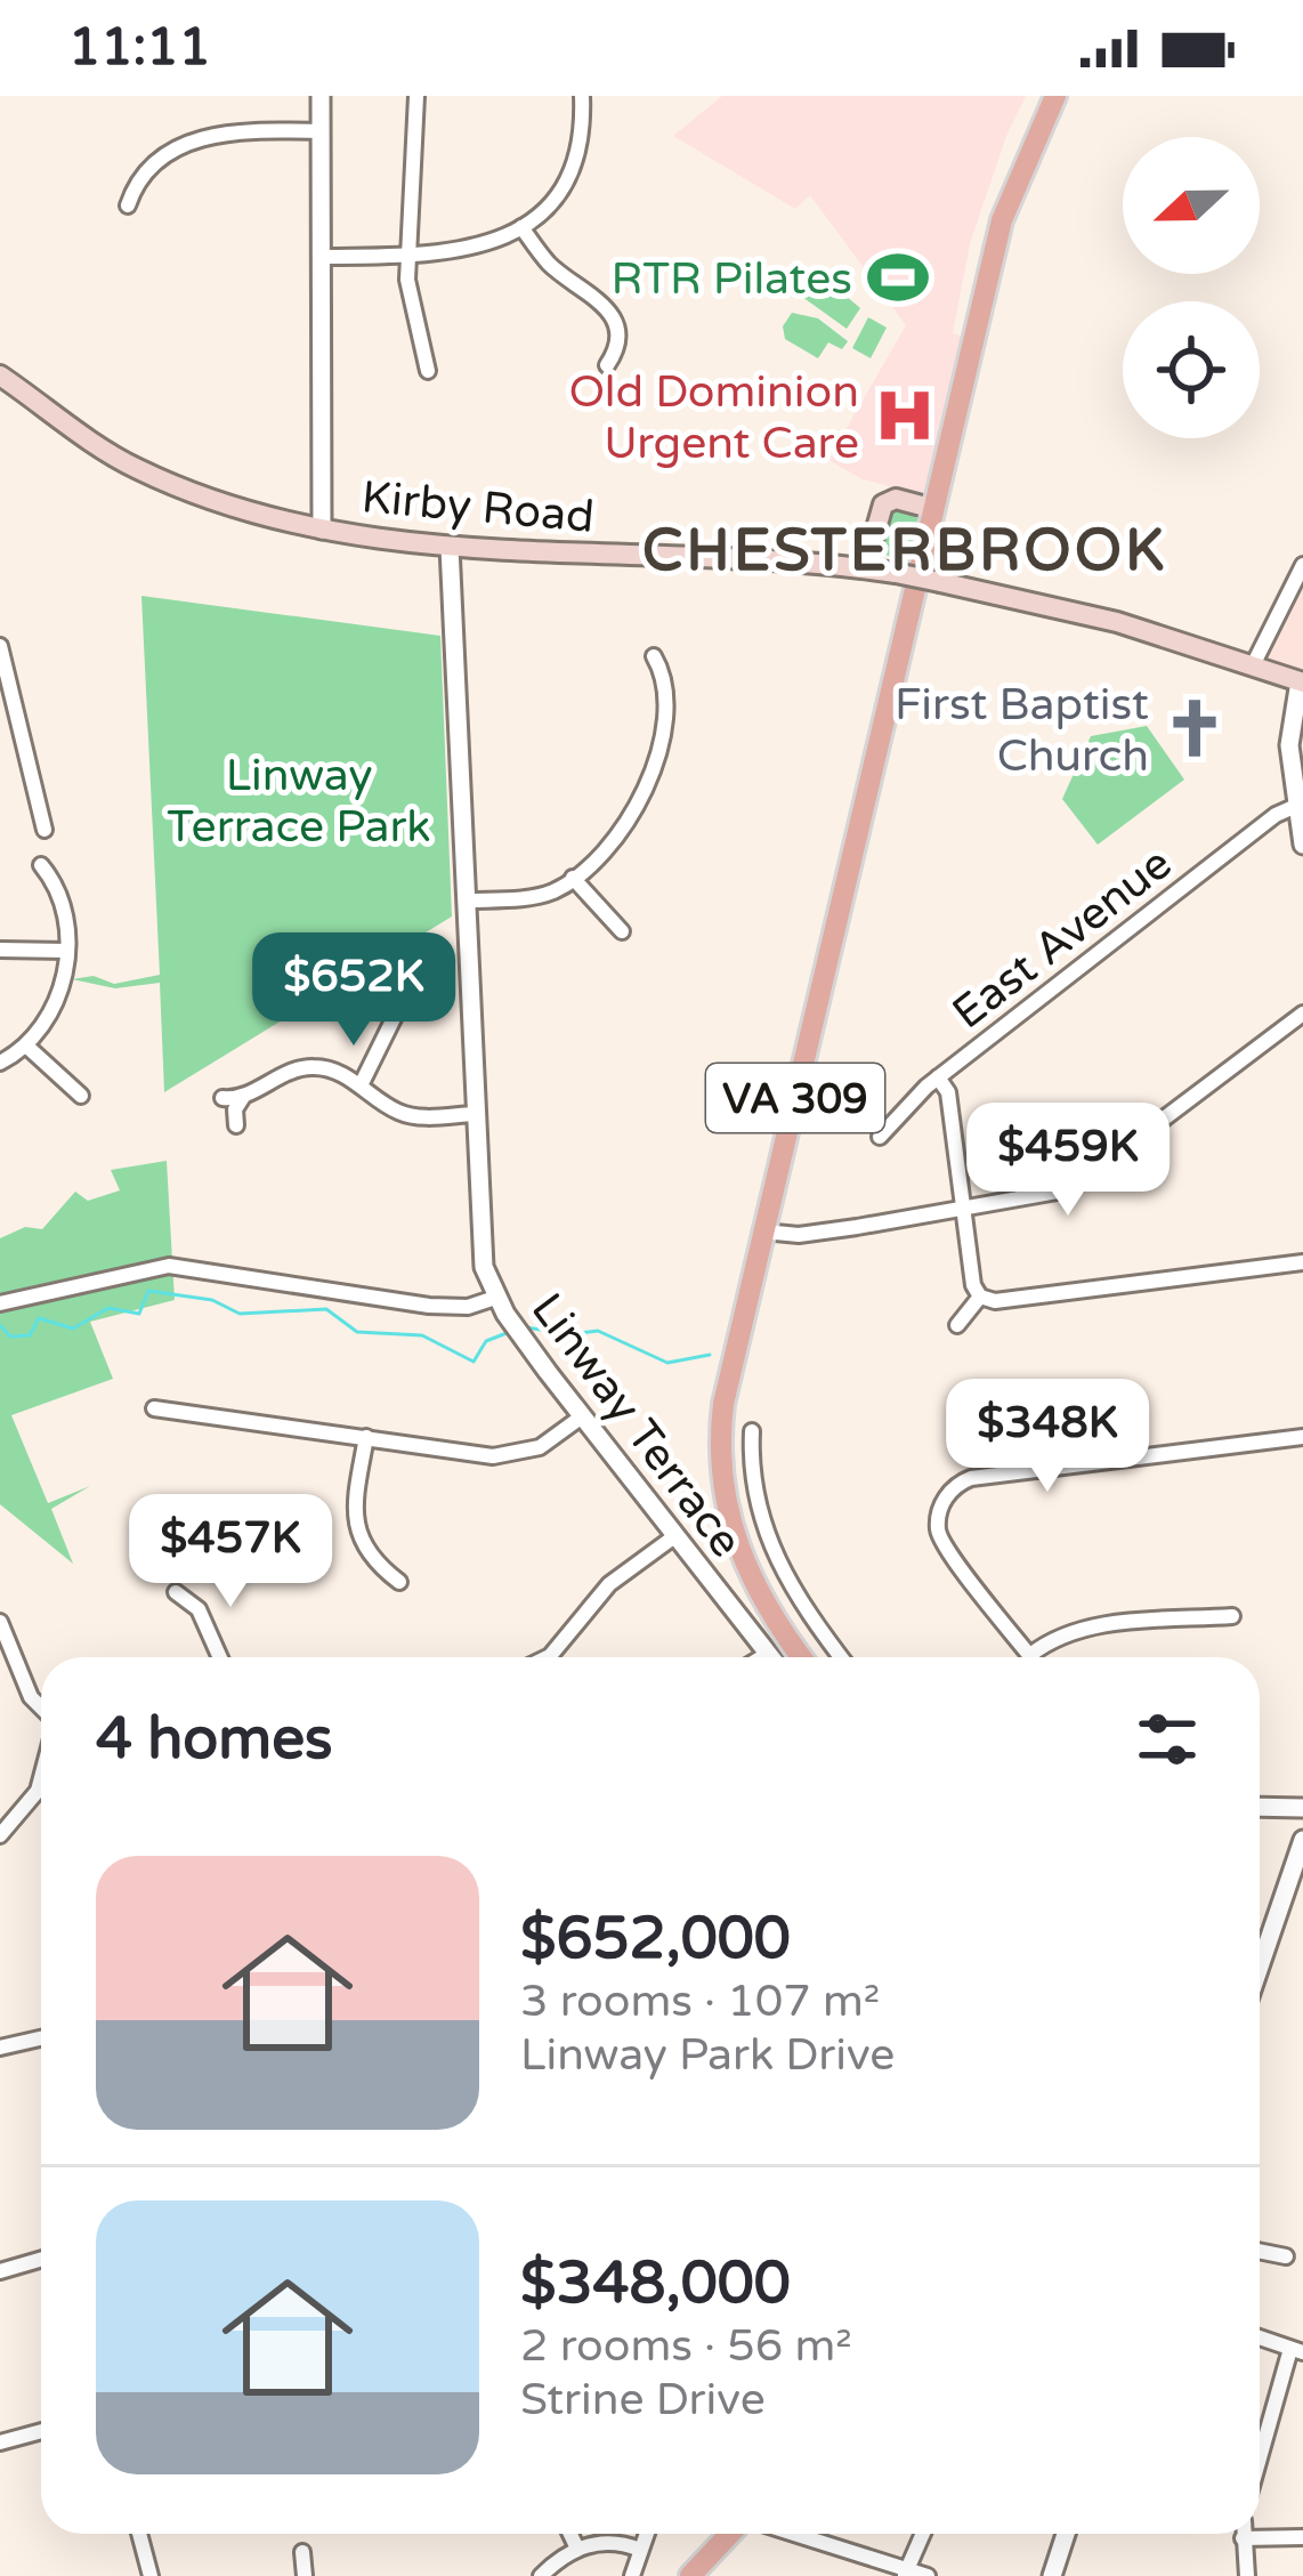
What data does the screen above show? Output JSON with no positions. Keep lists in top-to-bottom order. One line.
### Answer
{"streets":{"main road":["Kirby Road","VA 309"],"street":["East Avenue","Linway Terrace"]},"crossings":[["Kirby Road","Linway Terrace"]],"districts":["CHESTERBROOK"],"parks":["Linway Terrace Park"],"places":{"sports":["RTR Pilates"],"hospital":["Old Dominion Urgent Care"],"church":["First Baptist Church"]},"north":"left","page":{"status":"11:11","price":["$652K","$459K","$348K","$457K"],"heading":"4 homes","list":[{"name":"$652,000","note":"3 rooms · 107 m² · Linway Park Drive"},{"name":"$348,000","note":"2 rooms · 56 m² · Strine Drive"}]}}
